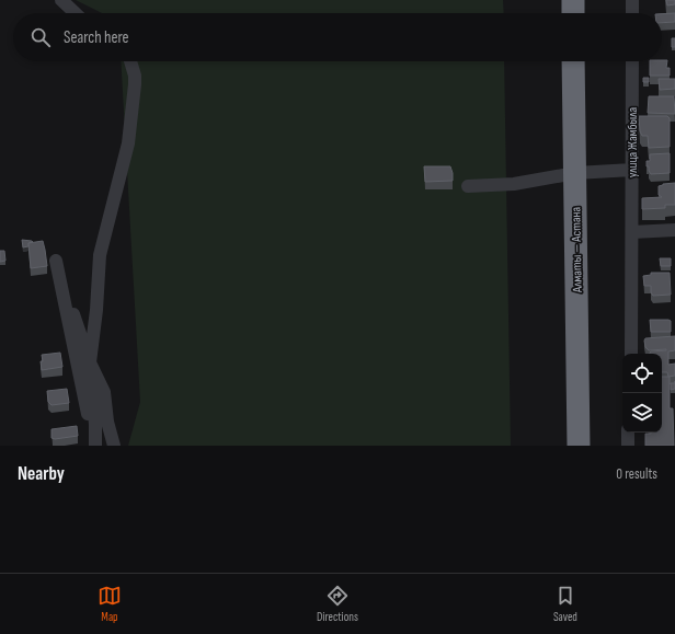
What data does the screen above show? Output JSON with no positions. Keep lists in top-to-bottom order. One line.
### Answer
{"streets":{"highway":["Алматы — Астана"],"street":["улица Жамбыла"]},"page":{"search":"Search here","heading":["Nearby","0 results"],"nav":["Map","Directions","Saved"]}}
